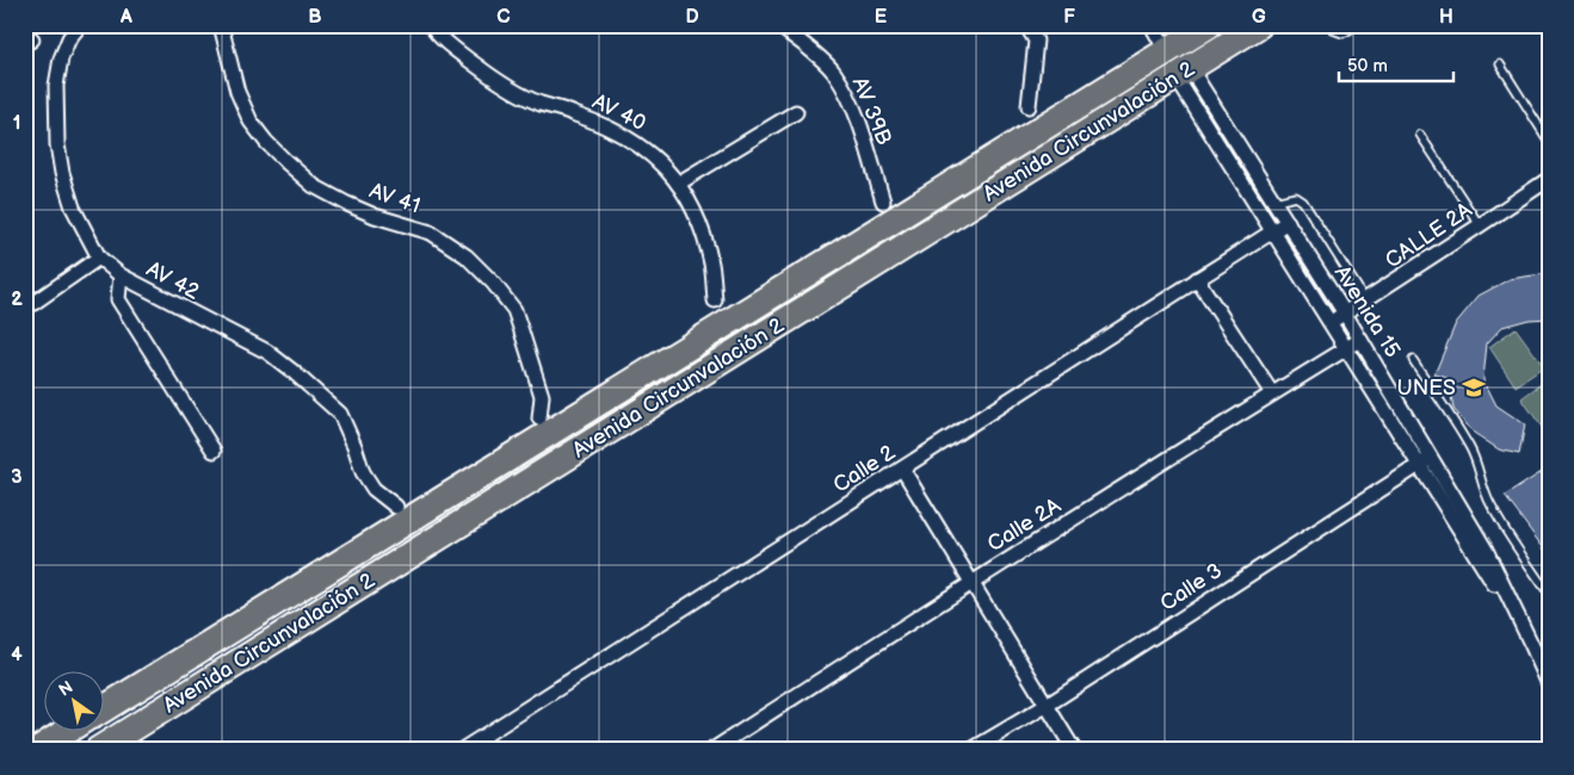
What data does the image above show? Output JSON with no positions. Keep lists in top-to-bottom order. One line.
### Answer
{"streets":{"highway":["Avenida Circunvalación 2"],"street":["AV 39B","AV 40","AV 41","CALLE 2A","AV 42","Avenida 15","Calle 2","Calle 2A","Calle 3"]},"crossings":[["Avenida Circunvalación 2","Avenida 15"],["CALLE 2A","Avenida 15"],["Avenida 15","Calle 2"],["Avenida 15","Calle 2A"],["Avenida 15","Calle 3"]],"places":{"school or university":["UNES"]},"scale_bar":"50 m","north":"top left","grid":{"columns":["A","B","C","D","E","F","G","H"],"rows":["1","2","3","4"]}}
